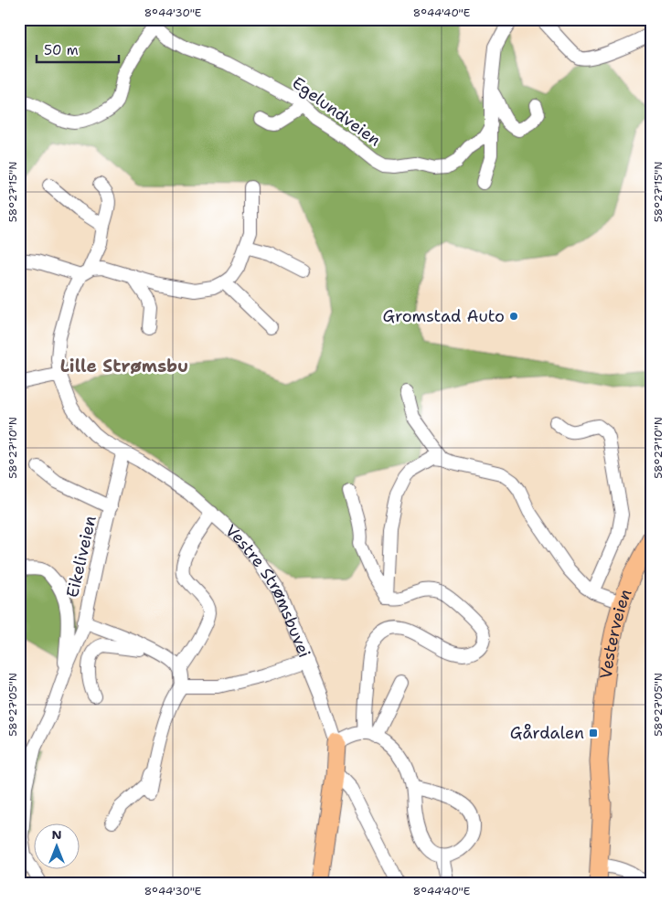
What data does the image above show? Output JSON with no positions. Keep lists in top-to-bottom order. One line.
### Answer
{"streets":{"main road":["Vestre Strømsbuvei","Vesterveien"],"street":["Egelundveien","Eikeliveien"]},"crossings":[["Eikeliveien","Vestre Strømsbuvei"]],"districts":["Lille Strømsbu"],"places":{"other":["Gromstad Auto"],"transit":["Gårdalen"]},"scale_bar":"50 m","north":"top","coordinates":["8°44'30\"E","8°44'40\"E","58°27'15\"N","58°27'10\"N","58°27'05\"N"]}
